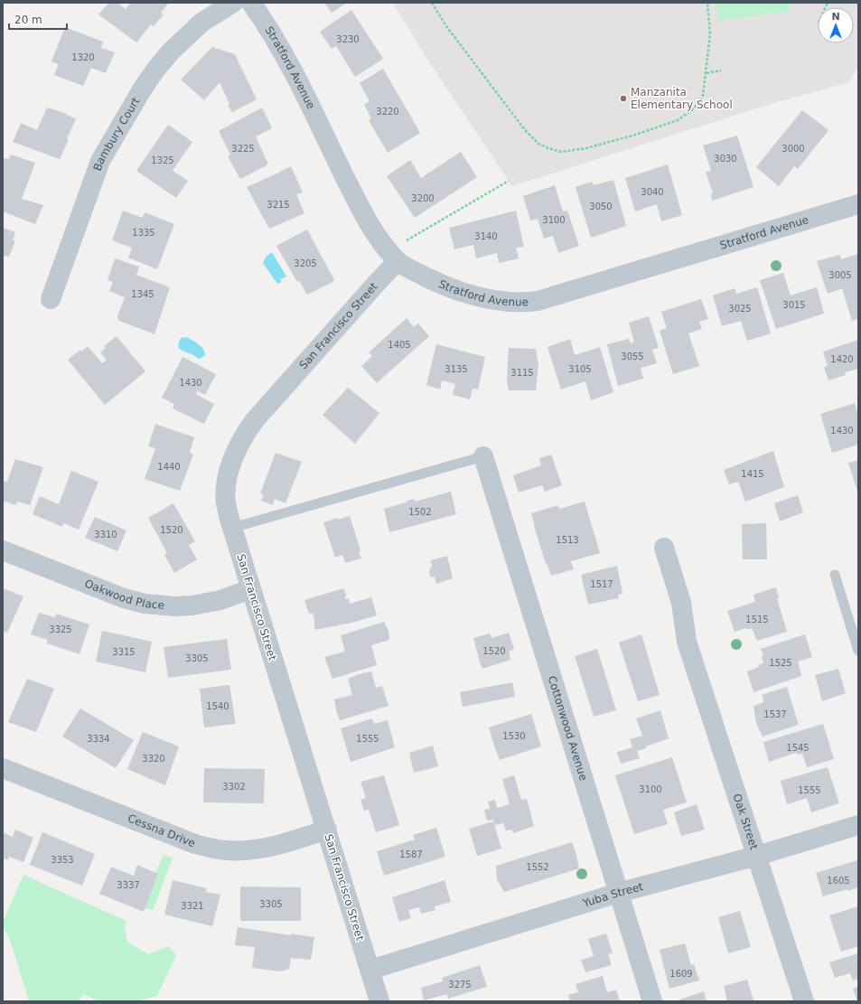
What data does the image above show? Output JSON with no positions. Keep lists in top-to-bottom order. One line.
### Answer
{"streets":{"street":["Stratford Avenue","Bambury Court","San Francisco Street","Oakwood Place","Cottonwood Avenue","Oak Street","Cessna Drive","Yuba Street"]},"crossings":[["Stratford Avenue","San Francisco Street"],["San Francisco Street","Oakwood Place"],["San Francisco Street","Cessna Drive"],["San Francisco Street","Yuba Street"],["Cottonwood Avenue","Yuba Street"],["Oak Street","Yuba Street"]],"places":["Manzanita Elementary School"],"house_numbers":["3230","1320","3220","3225","3000","3030","1325","3040","3200","3215","3050","3100","1335","3140","3205","3005","1345","3015","3025","1405","3055","1420","3135","3105","3115","1430","1430","1440","1415","1502","1520","3310","1513","1517","1515","3325","1520","3315","3305","1525","1540","1537","1530","3334","1555","1545","3320","3302","3100","1555","1587","3353","1552","1605","3337","3305","3321","1609","3275"],"scale_bar":"20 m","north":"top"}
